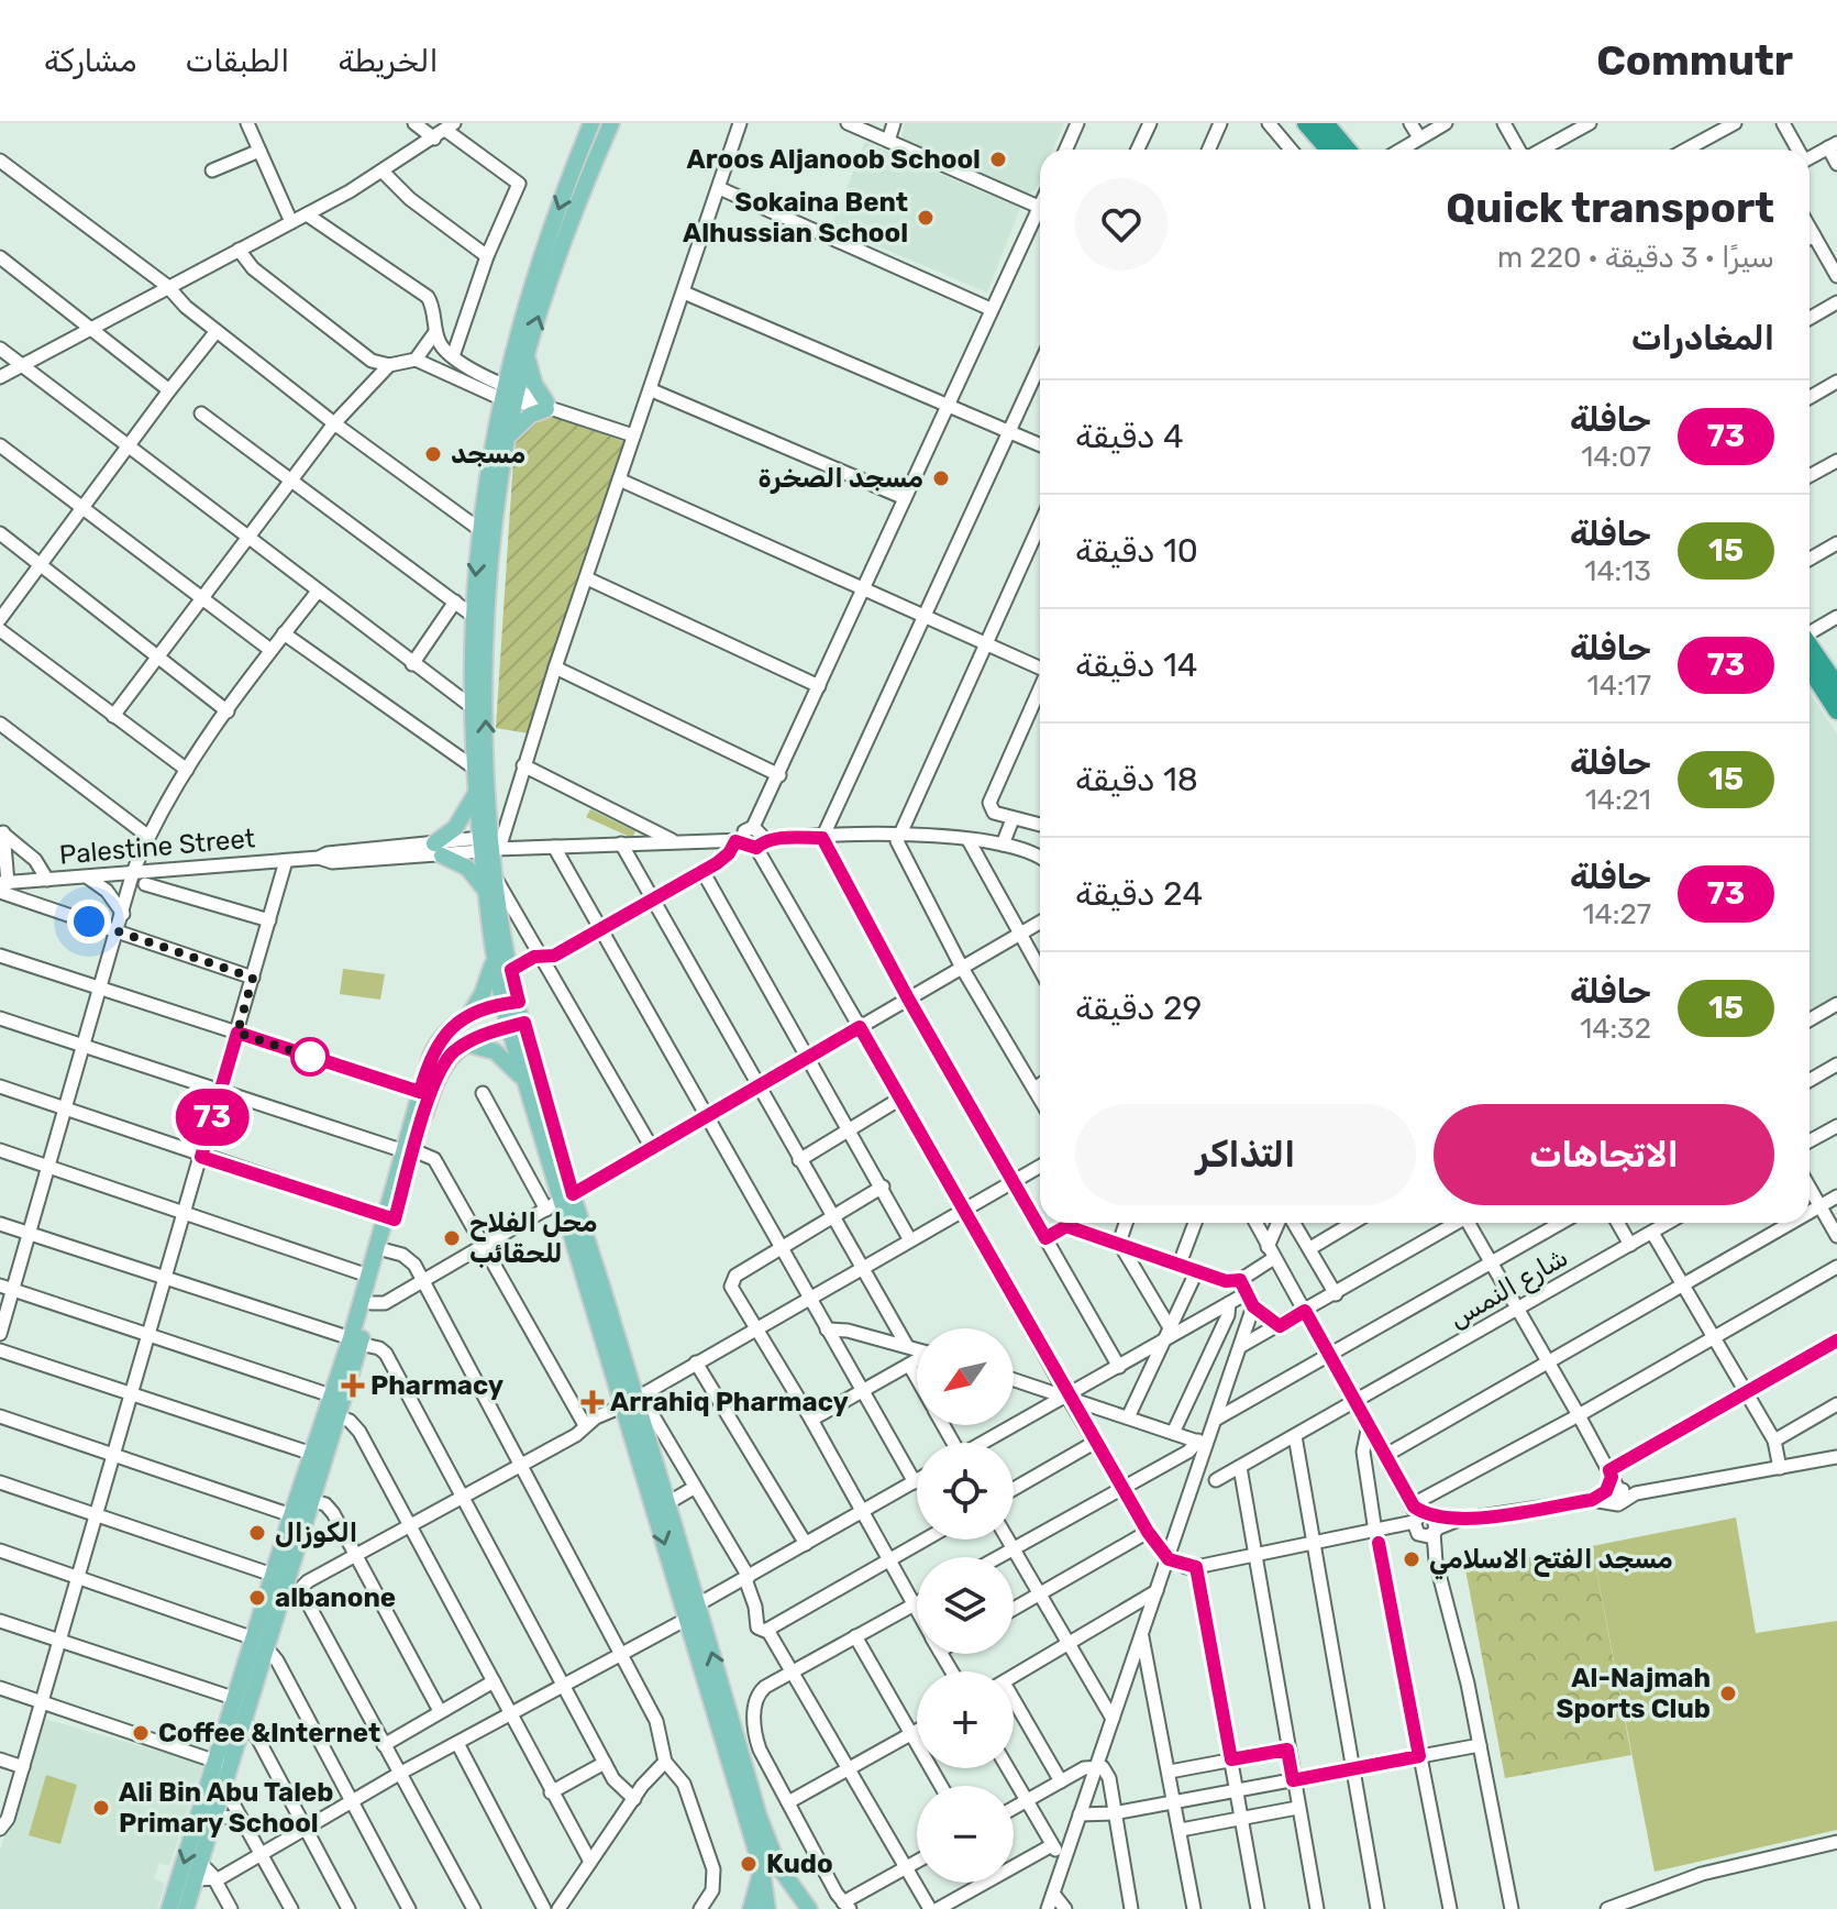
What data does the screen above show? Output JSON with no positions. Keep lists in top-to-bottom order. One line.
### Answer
{"streets":{"street":["Palestine Street","شارع النمس"]},"places":{"other":["Aroos Aljanoob School","Sokaina Bent Alhussian School","مسجد","مسجد الصخرة","محل الفلاح للحقائب","الكوزال","مسجد الفتح الاسلامي","albanone","Al-Najmah Sports Club","Coffee &Internet","Ali Bin Abu Taleb Primary School","Kudo"],"health":["Pharmacy","Arrahiq Pharmacy"]},"lines":["bus line 73"],"north":"bottom left","page":{"header":"Commutr","nav":["الخريطة","الطبقات","مشاركة"],"on_map":"73","heading":[["Quick transport","سيرًا · 3 دقيقة · 220 m"],"المغادرات"],"list":[{"mark":"73","name":"حافلة","note":"14:07","value":"4 دقيقة"},{"mark":"15","name":"حافلة","note":"14:13","value":"10 دقيقة"},{"mark":"73","name":"حافلة","note":"14:17","value":"14 دقيقة"},{"mark":"15","name":"حافلة","note":"14:21","value":"18 دقيقة"},{"mark":"73","name":"حافلة","note":"14:27","value":"24 دقيقة"},{"mark":"15","name":"حافلة","note":"14:32","value":"29 دقيقة"}],"buttons":["الاتجاهات","التذاكر"],"map_buttons":["+","−"]}}
